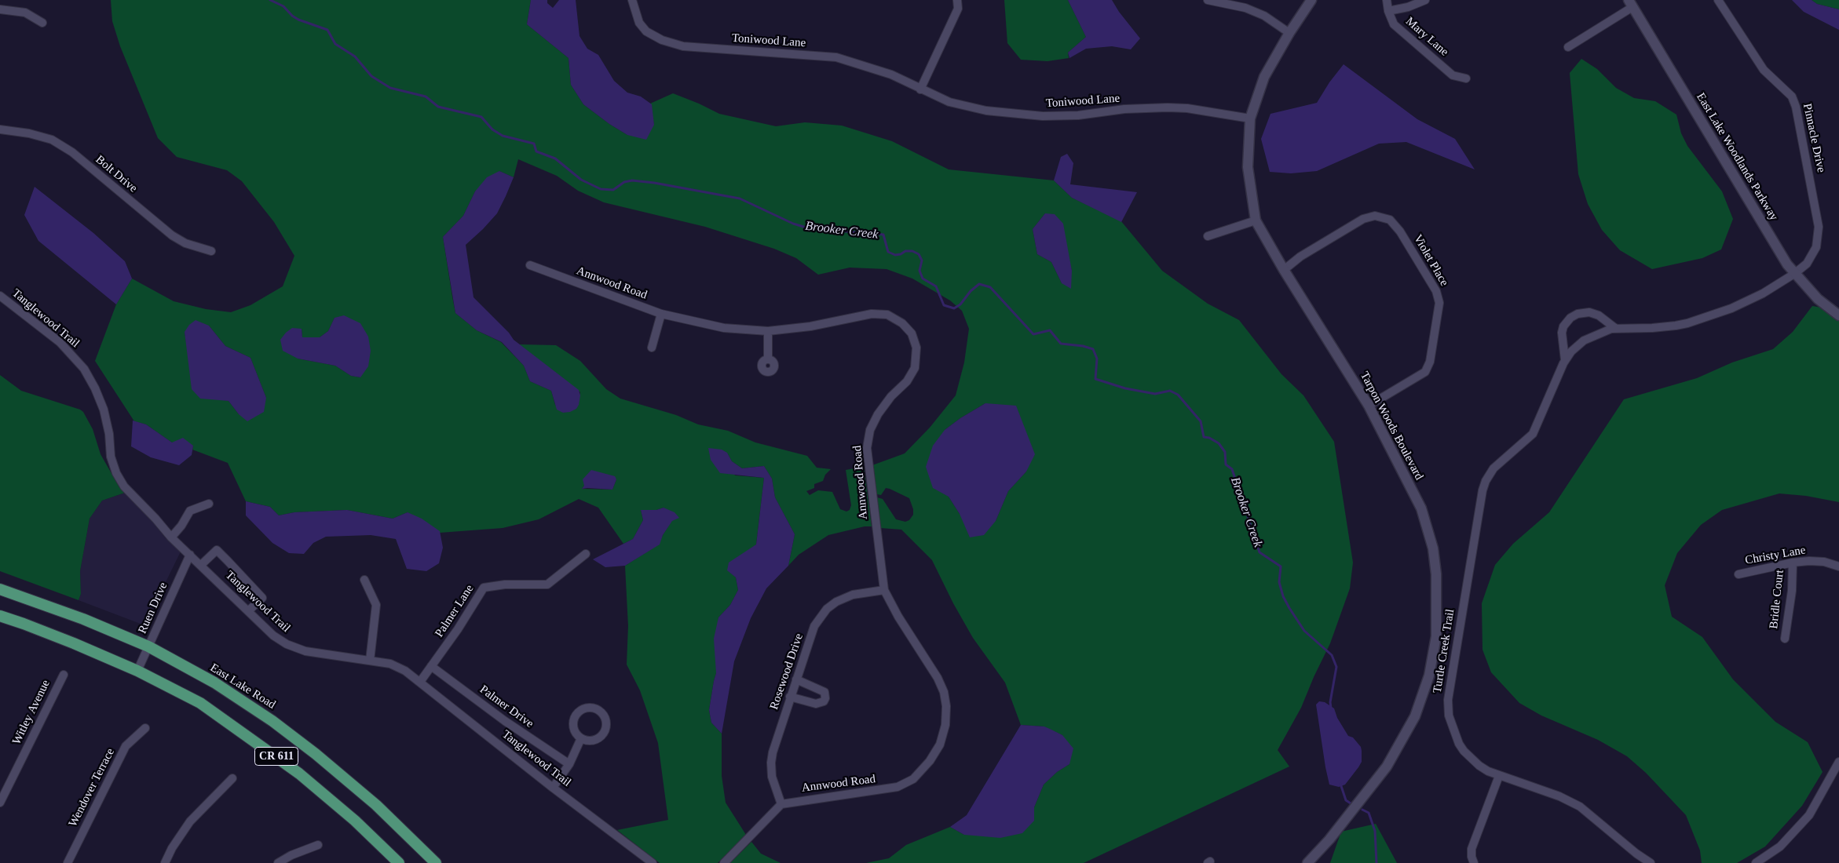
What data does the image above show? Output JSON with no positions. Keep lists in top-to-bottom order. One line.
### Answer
{"streets":{"main road":["East Lake Road","CR 611"],"street":["Mary Lane","Toniwood Lane","Pinnacle Drive","East Lake Woodlands Parkway","Bolt Drive","Violet Place","Annwood Road","Tanglewood Trail","Tarpon Woods Boulevard","Christy Lane","Bridle Court","Ruen Drive","Palmer Lane","Turtle Creek Trail","Rosewood Drive","Palmer Drive","Witley Avenue","Wendover Terrace"]},"crossings":[["Toniwood Lane","Tarpon Woods Boulevard"],["Pinnacle Drive","East Lake Woodlands Parkway"],["Pinnacle Drive","Turtle Creek Trail"],["East Lake Woodlands Parkway","Turtle Creek Trail"],["Violet Place","Tarpon Woods Boulevard"],["Annwood Road","Rosewood Drive"],["Tanglewood Trail","Ruen Drive"],["Tanglewood Trail","Palmer Lane"],["Christy Lane","Bridle Court"],["Ruen Drive","East Lake Road"],["Ruen Drive","CR 611"],["Palmer Lane","Palmer Drive"]],"water":["Brooker Creek"]}
